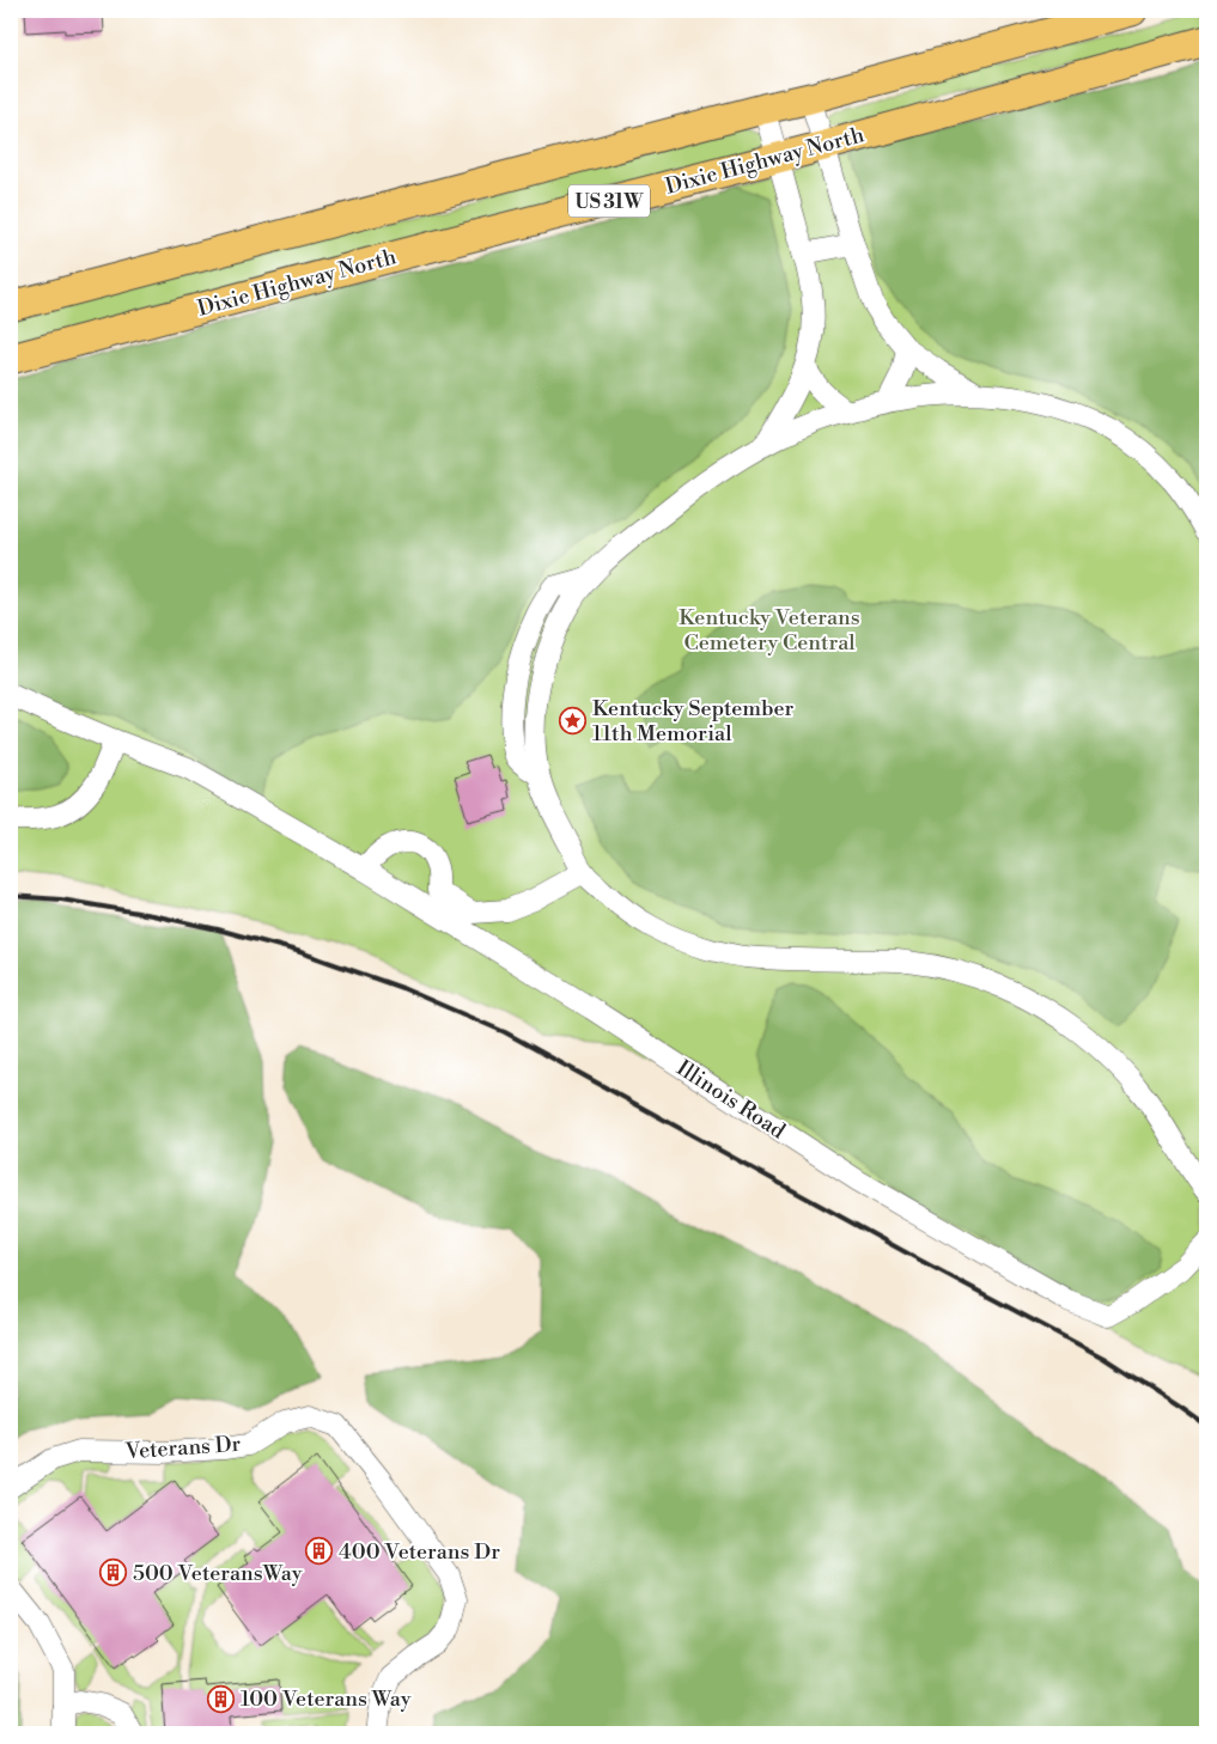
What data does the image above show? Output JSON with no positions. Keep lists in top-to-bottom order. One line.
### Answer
{"streets":{"highway":["Dixie Highway North","US 31W"],"street":["Illinois Road","Veterans Dr"]},"parks":["Kentucky Veterans Cemetery Central"],"places":{"place":["Kentucky September 11th Memorial"],"building":["400 Veterans Dr","500 VeteransWay","100 Veterans Way"]}}
